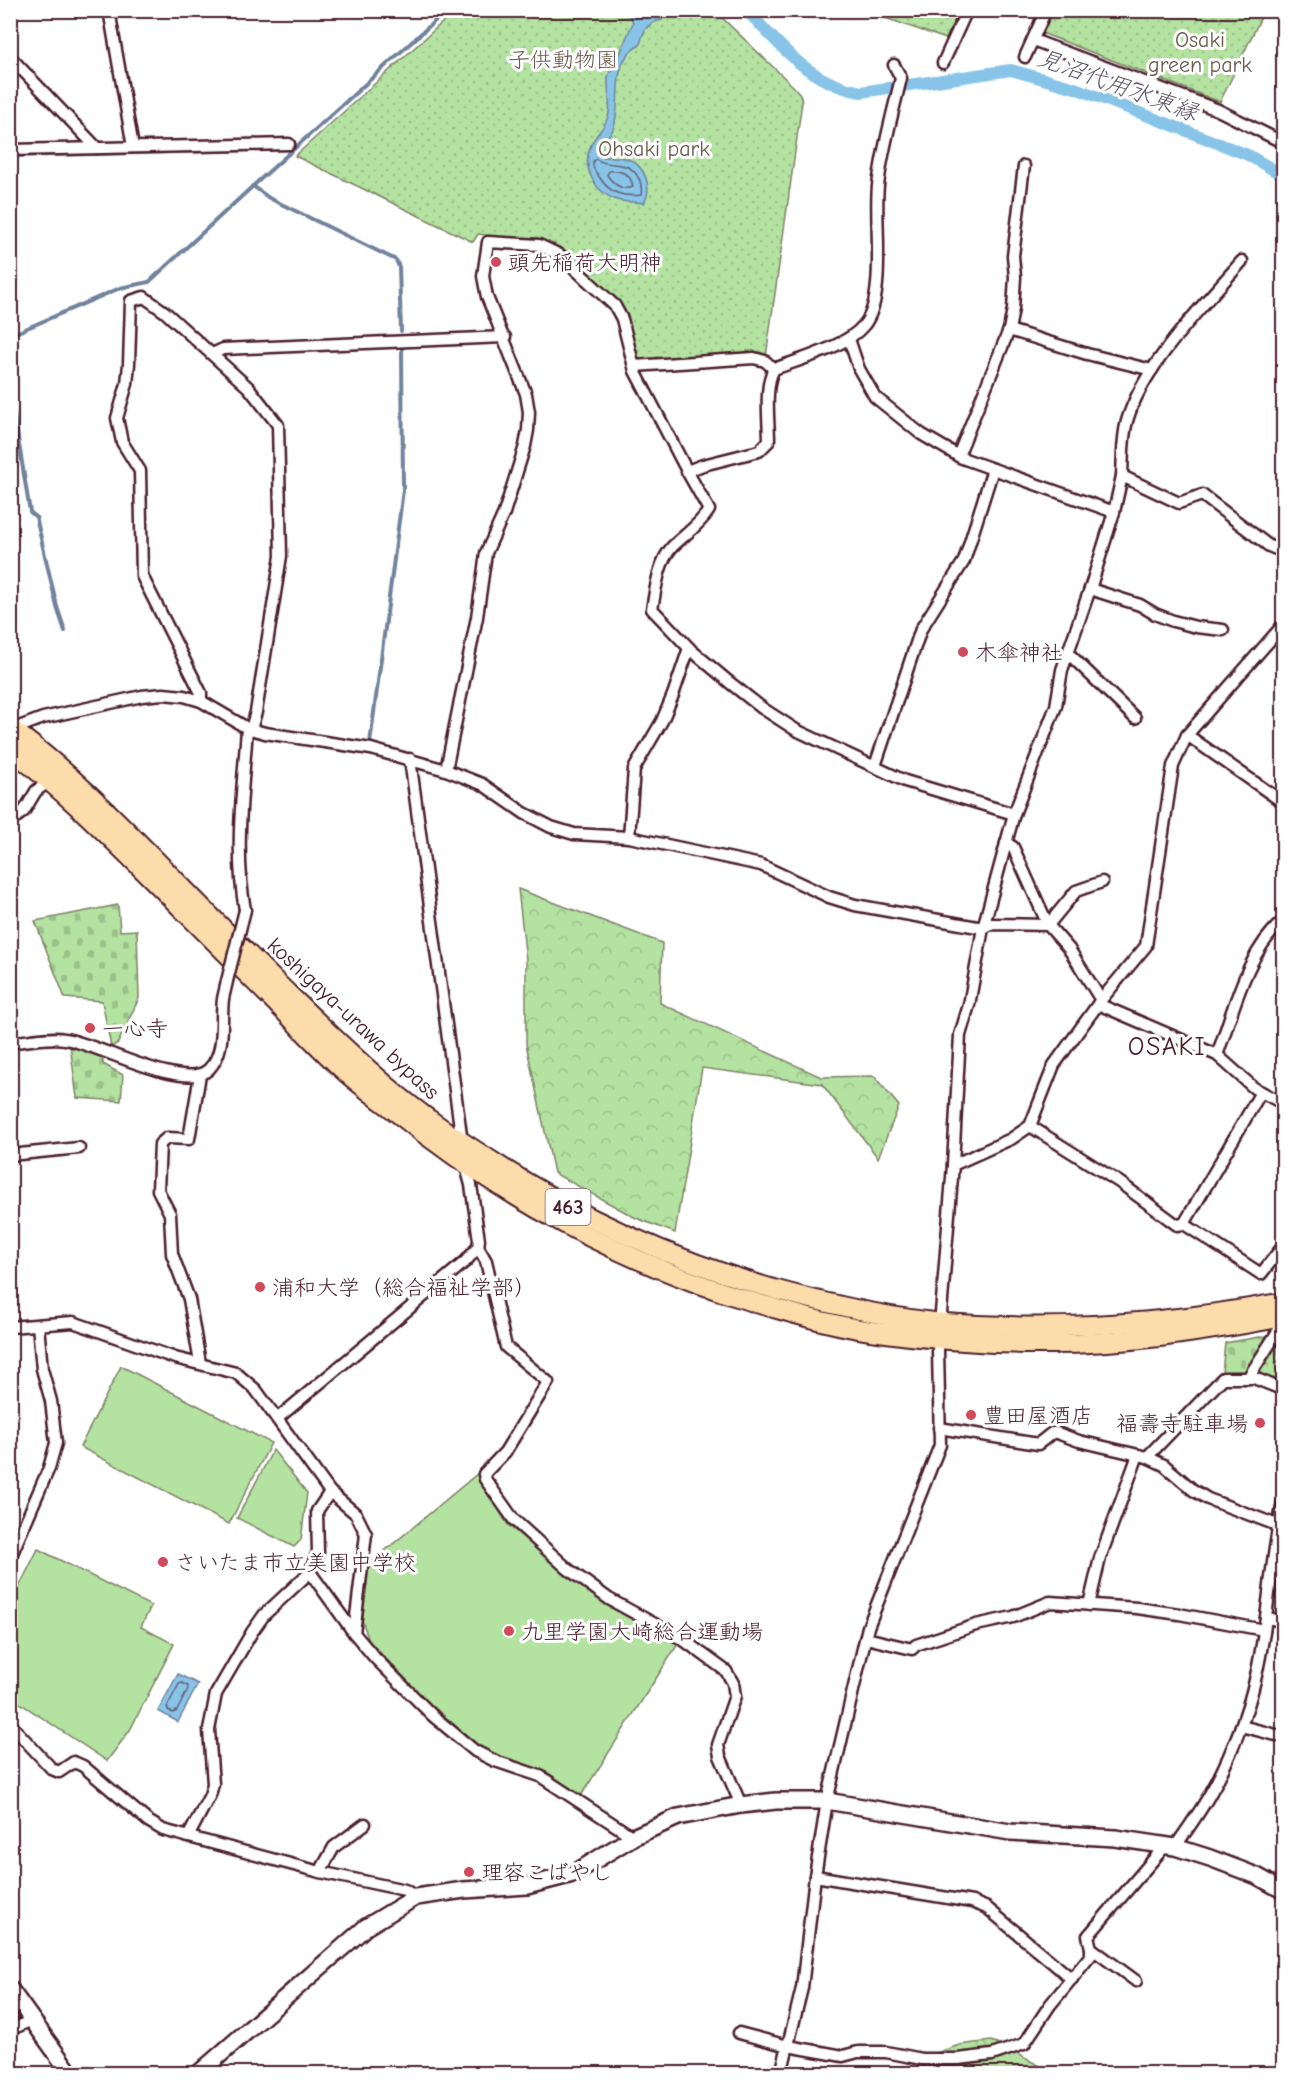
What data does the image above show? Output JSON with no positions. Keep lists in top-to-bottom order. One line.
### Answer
{"streets":{"highway":["koshigaya-urawa bypass","463"]},"districts":["OSAKI"],"water":["見沼代用水東縁"],"parks":["Osaki green park","子供動物園","Ohsaki park"],"places":["頭先稲荷大明神","木傘神社","一心寺","浦和大学（総合福祉学部）","豊田屋酒店","福壽寺駐車場","さいたま市立美園中学校","九里学園大崎総合運動場","理容こばやし"]}
